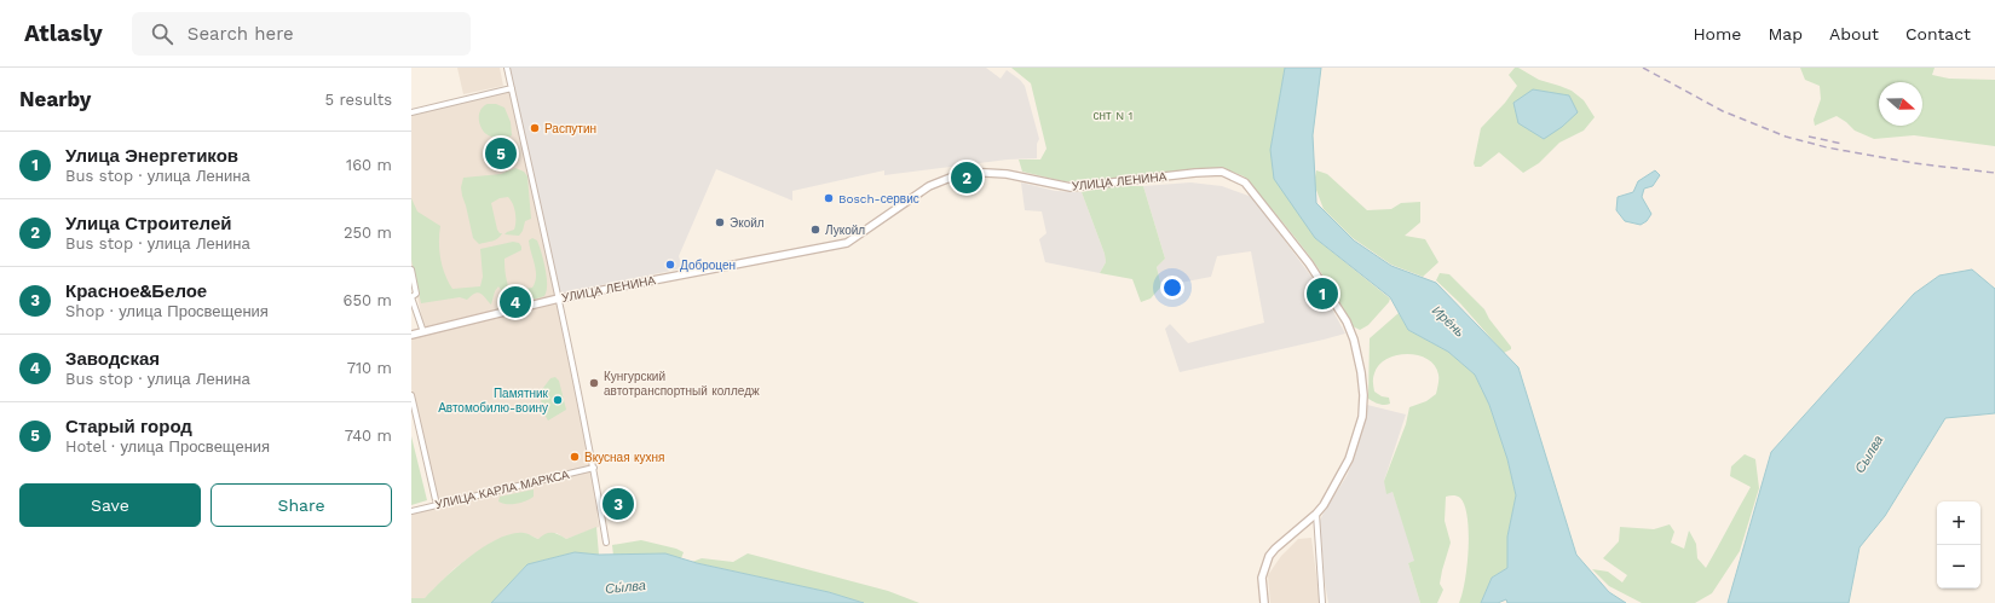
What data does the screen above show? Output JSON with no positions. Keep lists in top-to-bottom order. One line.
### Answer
{"streets":{"street":["УЛИЦА ЛЕНИНА","УЛИЦА КАРЛА МАРКСА"]},"water":["Ире́нь","Сылва","Сы́лва"],"parks":["снт N 1"],"places":["Распутин","Bosch-сервис","Экойл","Лукойл","Доброцен","Кунгурский автотранспортный колледж","Памятник Автомобилю-воину","Вкусная кухня"],"north":"right","page":{"header":"Atlasly","search":"Search here","nav":["Home","Map","About","Contact"],"heading":["Nearby","5 results"],"list":[{"mark":"1","name":"Улица Энергетиков","note":"Bus stop · улица Ленина","value":"160 m"},{"mark":"2","name":"Улица Строителей","note":"Bus stop · улица Ленина","value":"250 m"},{"mark":"3","name":"Красное&Белое","note":"Shop · улица Просвещения","value":"650 m"},{"mark":"4","name":"Заводская","note":"Bus stop · улица Ленина","value":"710 m"},{"mark":"5","name":"Старый город","note":"Hotel · улица Просвещения","value":"740 m"}],"pins":["5","2","1","4","3"],"buttons":["Save","Share"],"map_buttons":["+","−"]}}
